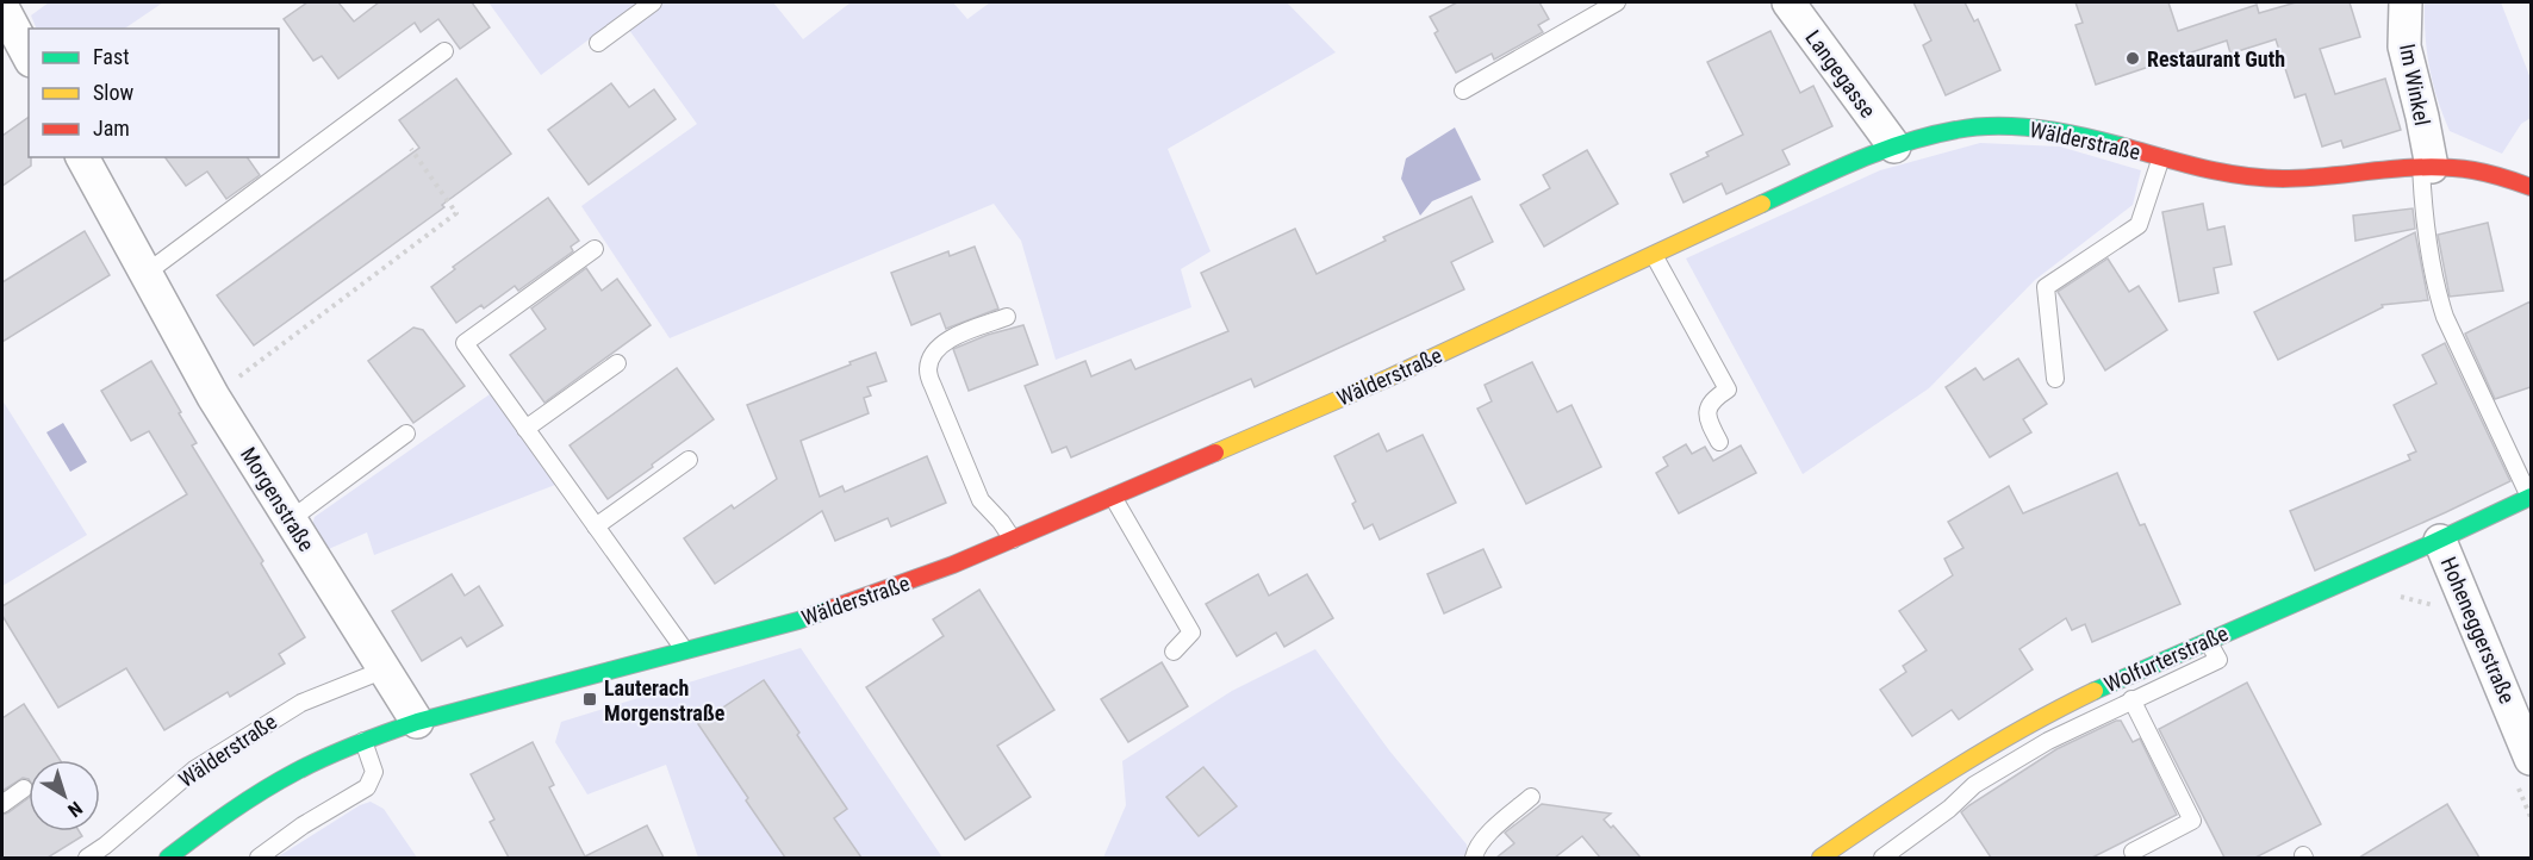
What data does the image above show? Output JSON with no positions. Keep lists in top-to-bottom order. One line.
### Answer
{"streets":{"main road":["Wälderstraße","Wolfurterstraße"],"street":["Langegasse","Im Winkel","Morgenstraße","Hoheneggerstraße"]},"crossings":[["Langegasse","Wälderstraße"],["Im Winkel","Wälderstraße"],["Wälderstraße","Morgenstraße"],["Hoheneggerstraße","Wolfurterstraße"]],"places":{"other":["Restaurant Guth"],"transit":["Lauterach Morgenstraße"]},"legend":["Fast","Slow","Jam"],"north":"bottom right"}
